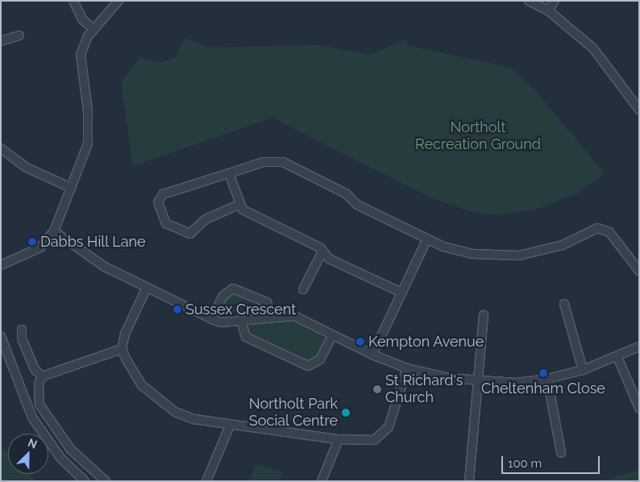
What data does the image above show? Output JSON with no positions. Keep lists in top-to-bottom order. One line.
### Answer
{"parks":["Northolt Recreation Ground"],"places":["Dabbs Hill Lane","Sussex Crescent","Kempton Avenue","Cheltenham Close","St Richard's Church","Northolt Park Social Centre"],"scale_bar":"100 m","north":"top right"}
